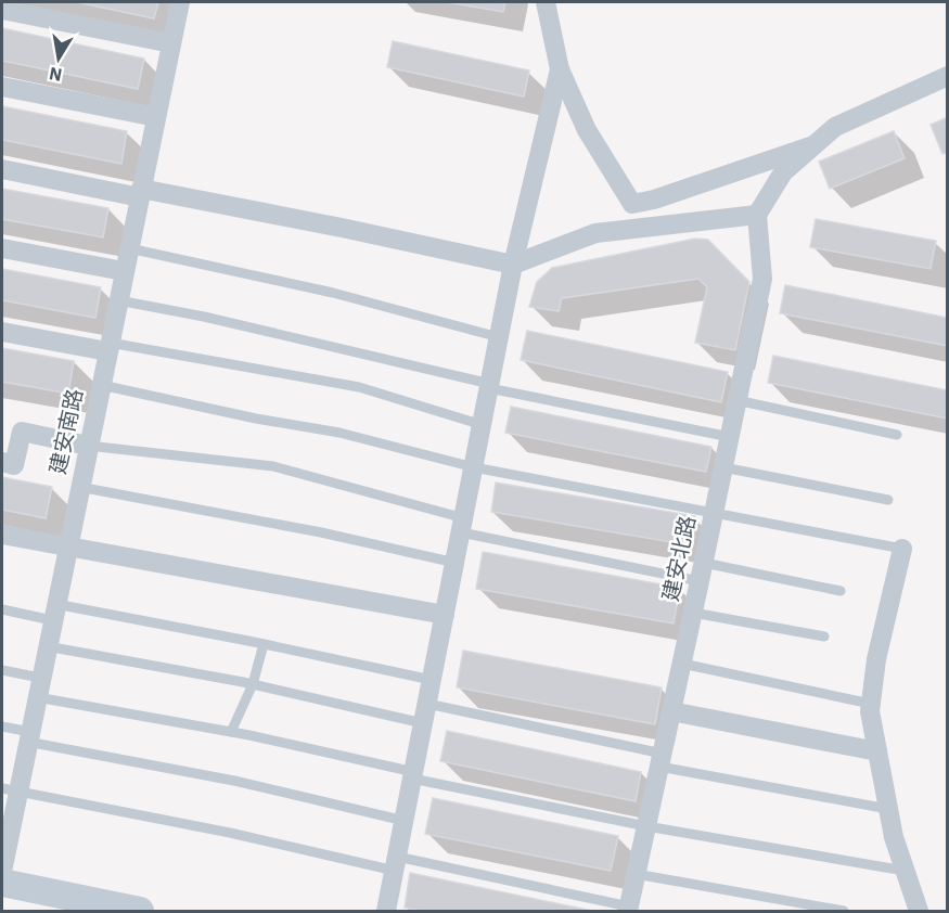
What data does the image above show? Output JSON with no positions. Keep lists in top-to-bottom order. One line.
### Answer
{"streets":{"street":["建安南路","建安北路"]},"north":"bottom"}
